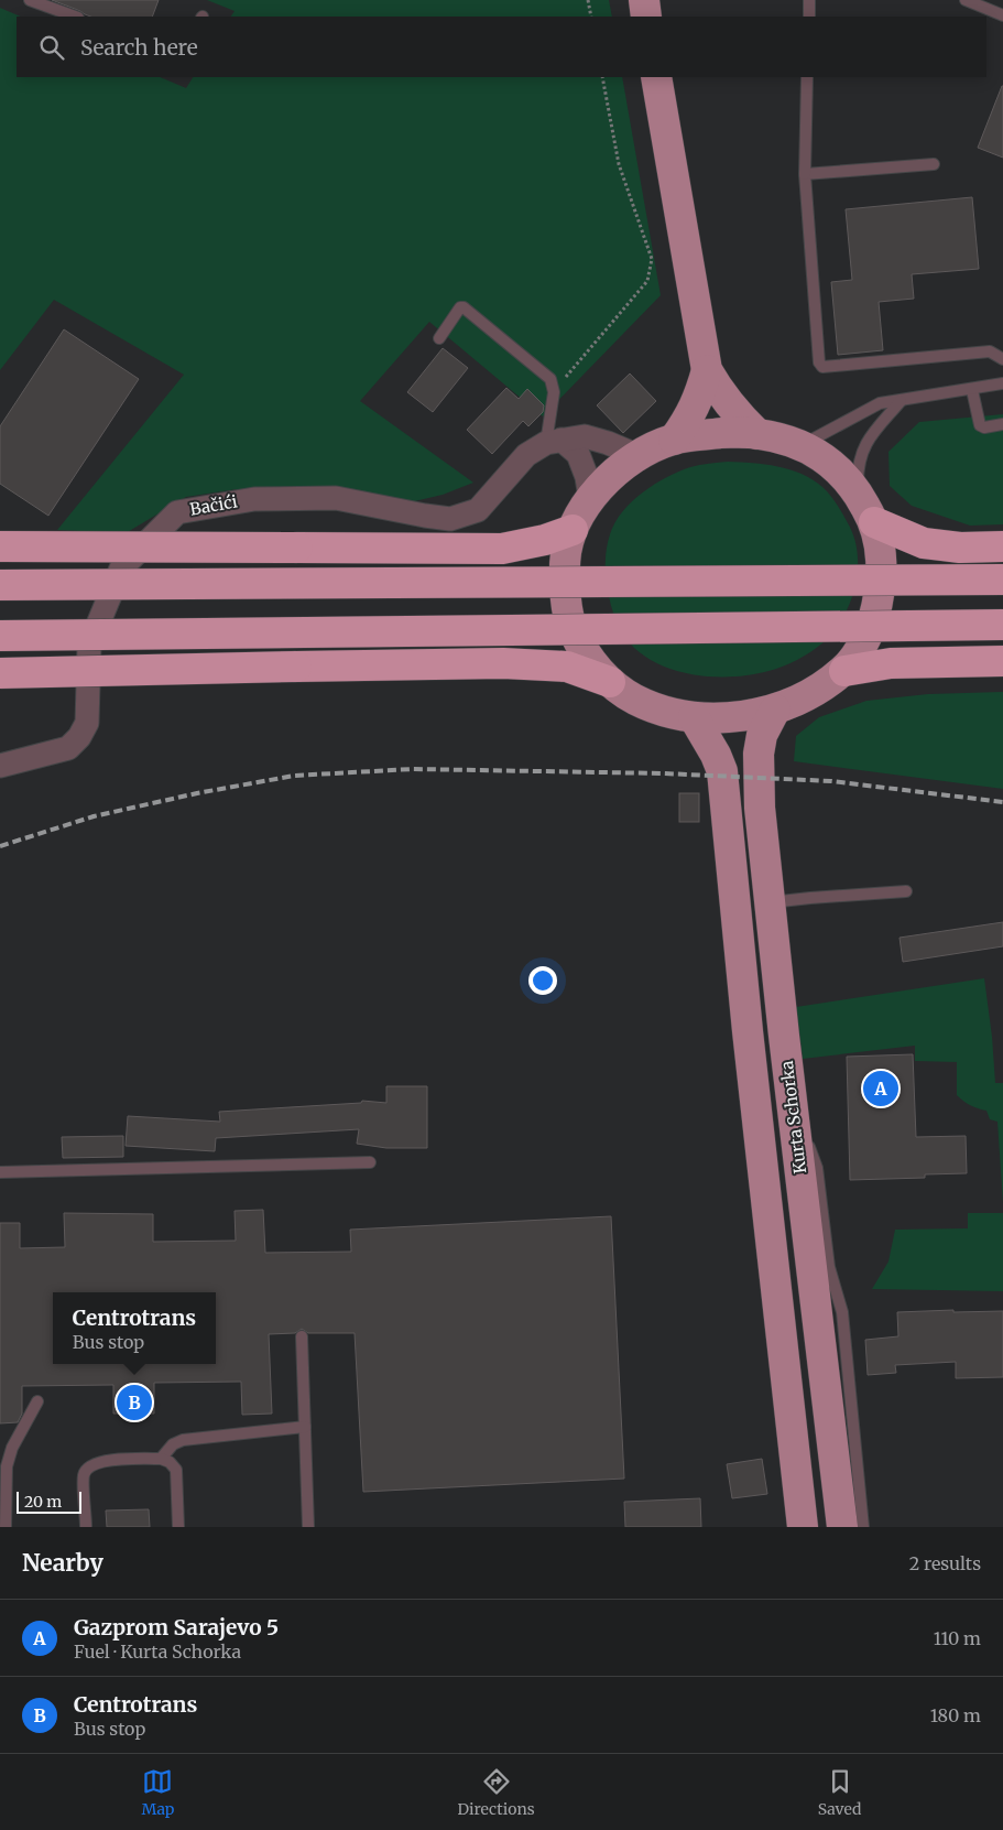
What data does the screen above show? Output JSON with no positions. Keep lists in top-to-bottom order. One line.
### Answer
{"streets":{"main road":["Kurta Schorka"],"street":["Bačići"]},"scale_bar":"20 m","page":{"search":"Search here","pins":["A","B"],"popup":["Centrotrans","Bus stop"],"scale":"20 m","heading":["Nearby","2 results"],"list":[{"mark":"A","name":"Gazprom Sarajevo 5","note":"Fuel · Kurta Schorka","value":"110 m"},{"mark":"B","name":"Centrotrans","note":"Bus stop","value":"180 m"}],"nav":["Map","Directions","Saved"]}}
